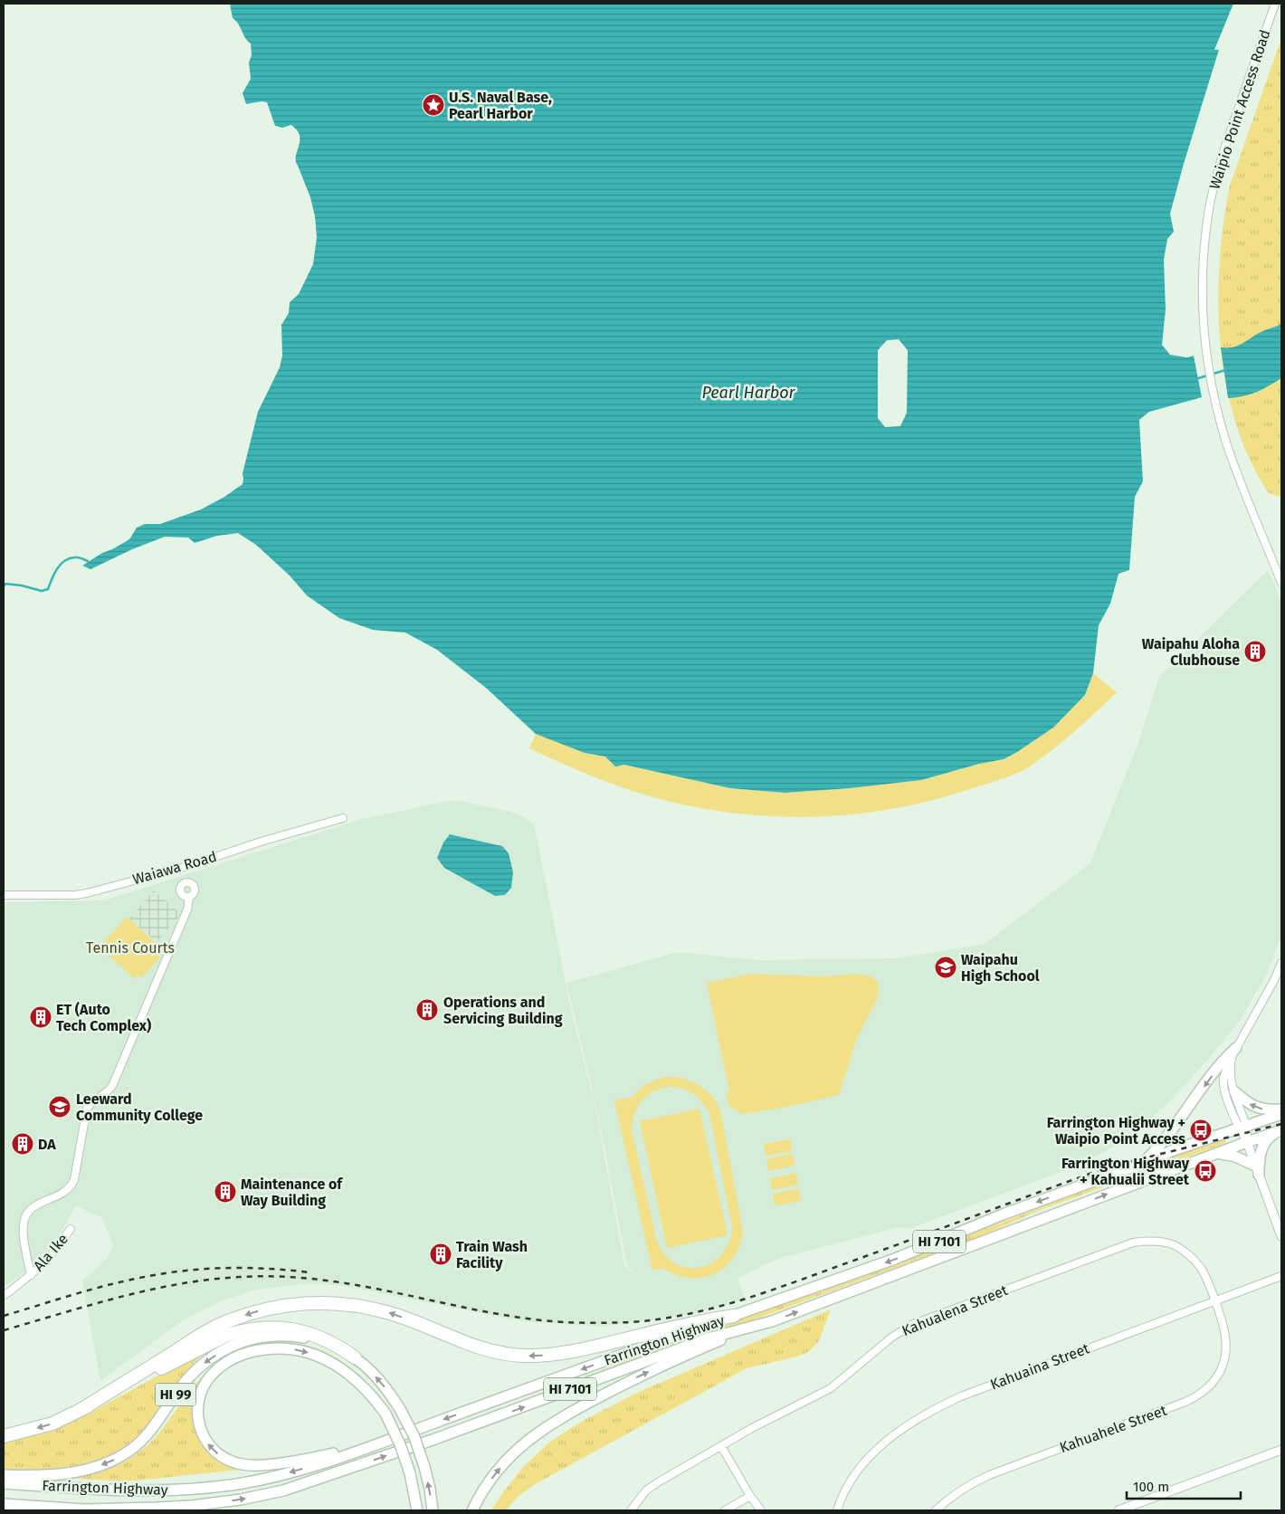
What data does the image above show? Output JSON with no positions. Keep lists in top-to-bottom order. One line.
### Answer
{"streets":{"main road":["HI 7101","Farrington Highway","HI 99"],"street":["Waipio Point Access Road","Waiawa Road","Ala Ike","Kahualena Street","Kahuaina Street","Kahuahele Street"]},"crossings":[["Kahualena Street","Kahuaina Street"],["Kahualena Street","Kahuahele Street"],["Kahuaina Street","Kahuahele Street"]],"water":["Pearl Harbor"],"parks":["Tennis Courts"],"places":{"place":["U.S. Naval Base, Pearl Harbor"],"building":["Waipahu Aloha Clubhouse","Operations and Servicing Building","ET (Auto Tech Complex)","DA","Maintenance of Way Building","Train Wash Facility"],"school or university":["Waipahu High School","Leeward Community College"],"bus stop":["Farrington Highway + Waipio Point Access","Farrington Highway + Kahualii Street"]},"scale_bar":"100 m"}
